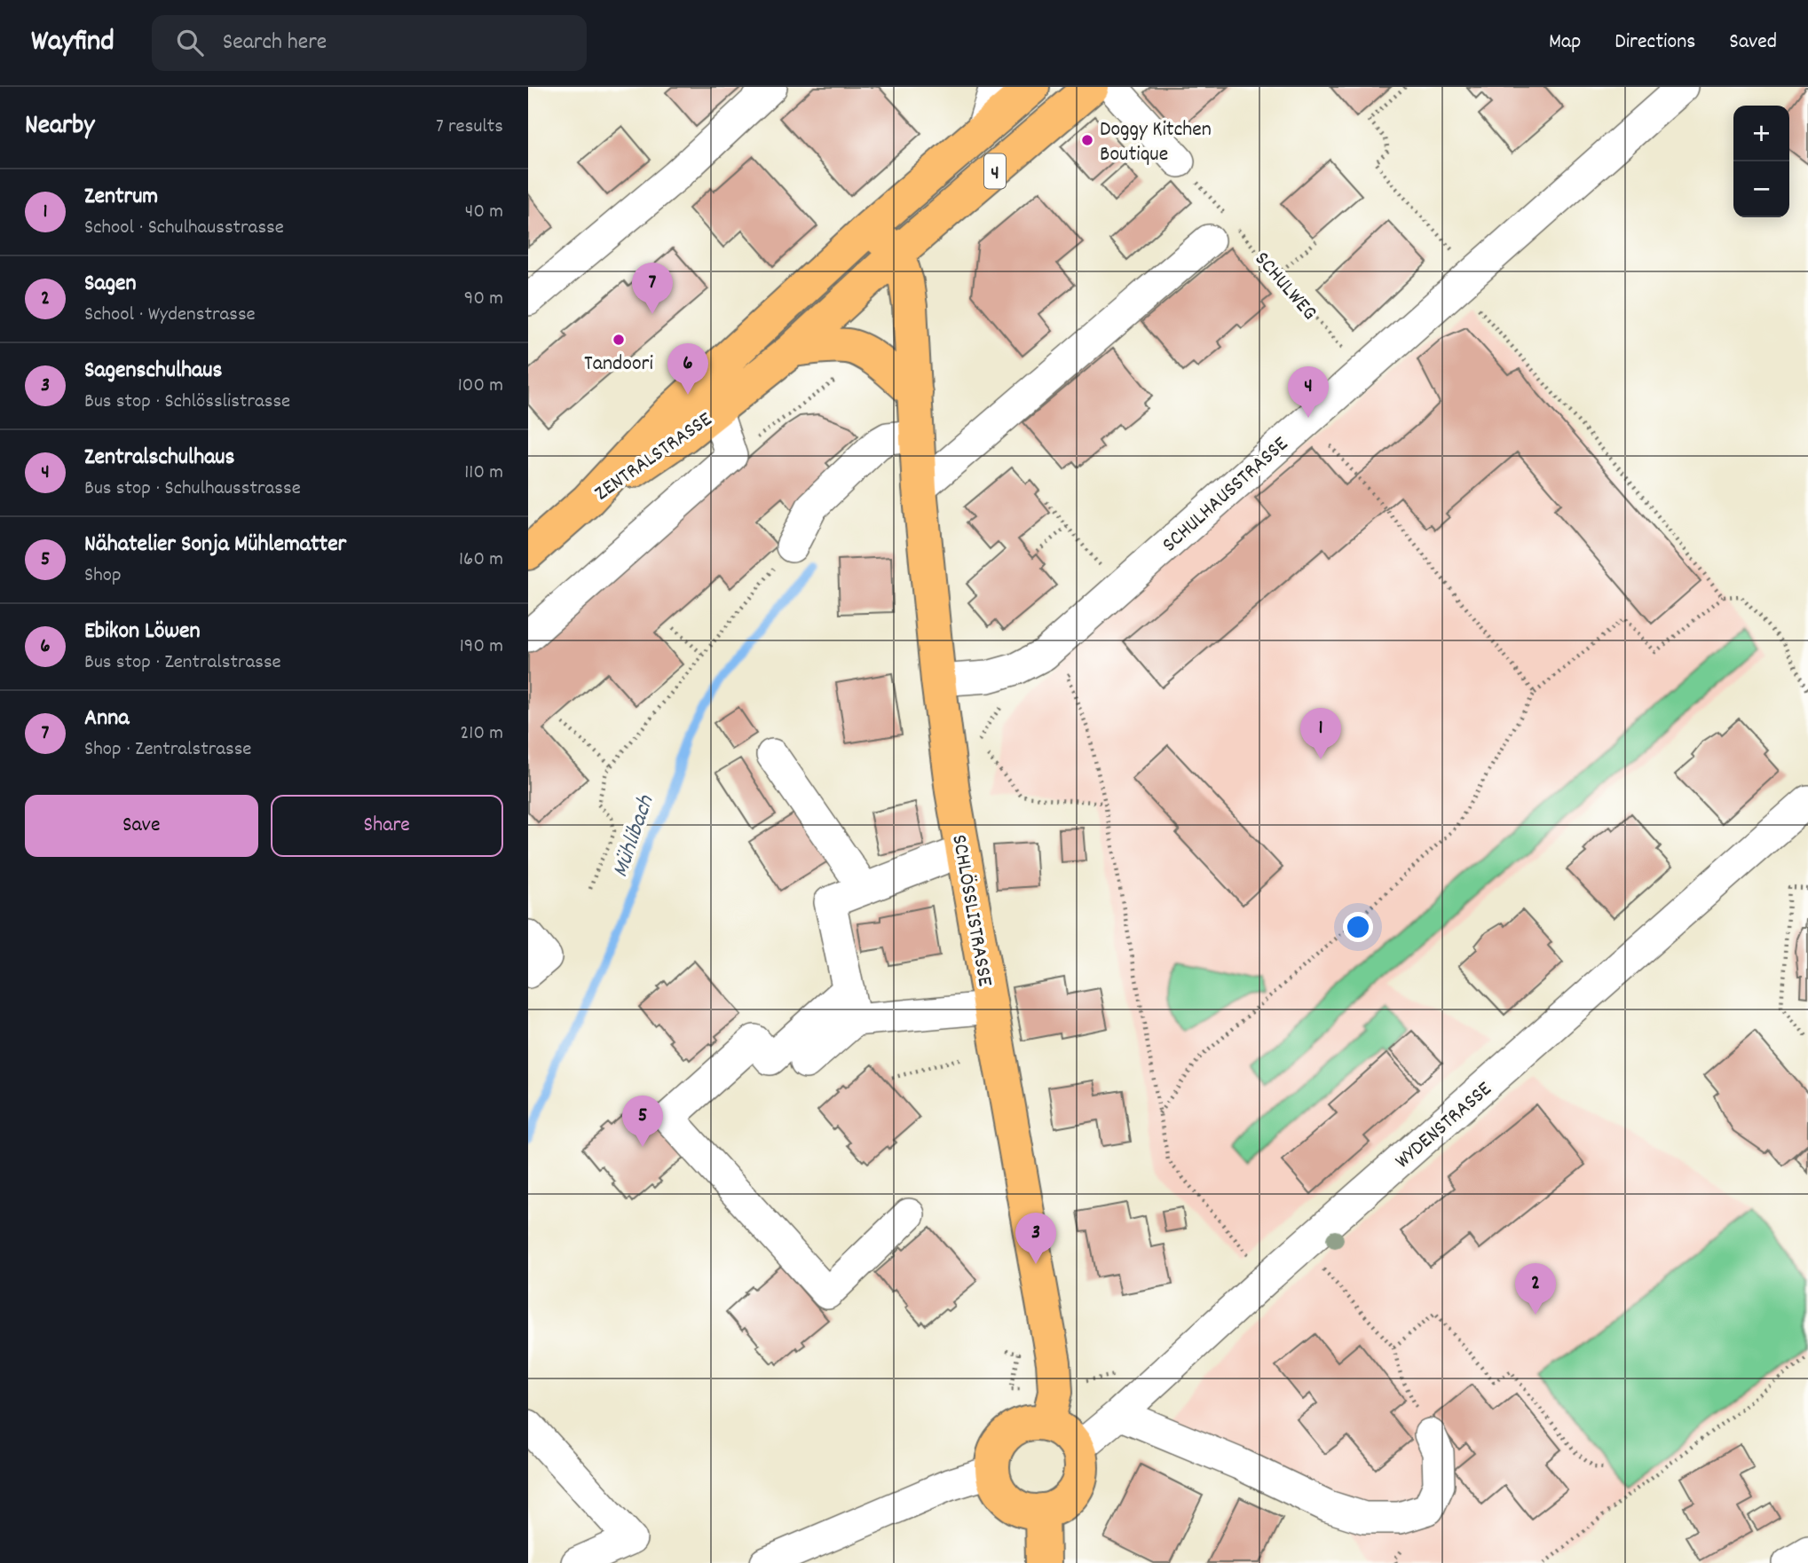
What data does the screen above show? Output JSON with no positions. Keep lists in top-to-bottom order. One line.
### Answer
{"streets":{"main road":["4","ZENTRALSTRASSE","SCHLÖSSLISTRASSE"],"street":["SCHULHAUSSTRASSE","WYDENSTRASSE"],"path":["SCHULWEG"]},"crossings":[["4","ZENTRALSTRASSE"],["ZENTRALSTRASSE","SCHLÖSSLISTRASSE"],["SCHULHAUSSTRASSE","SCHLÖSSLISTRASSE"],["SCHLÖSSLISTRASSE","WYDENSTRASSE"]],"water":["Mühlibach"],"places":["Doggy Kitchen Boutique","Tandoori"],"page":{"header":"Wayfind","search":"Search here","nav":["Map","Directions","Saved"],"heading":["Nearby","7 results"],"map_buttons":["+","−"],"list":[{"mark":"1","name":"Zentrum","note":"School · Schulhausstrasse","value":"40 m"},{"mark":"2","name":"Sagen","note":"School · Wydenstrasse","value":"90 m"},{"mark":"3","name":"Sagenschulhaus","note":"Bus stop · Schlösslistrasse","value":"100 m"},{"mark":"4","name":"Zentralschulhaus","note":"Bus stop · Schulhausstrasse","value":"110 m"},{"mark":"5","name":"Nähatelier Sonja Mühlematter","note":"Shop","value":"160 m"},{"mark":"6","name":"Ebikon Löwen","note":"Bus stop · Zentralstrasse","value":"190 m"},{"mark":"7","name":"Anna","note":"Shop · Zentralstrasse","value":"210 m"}],"pins":["7","6","4","1","5","3","2"],"buttons":["Save","Share"]}}
